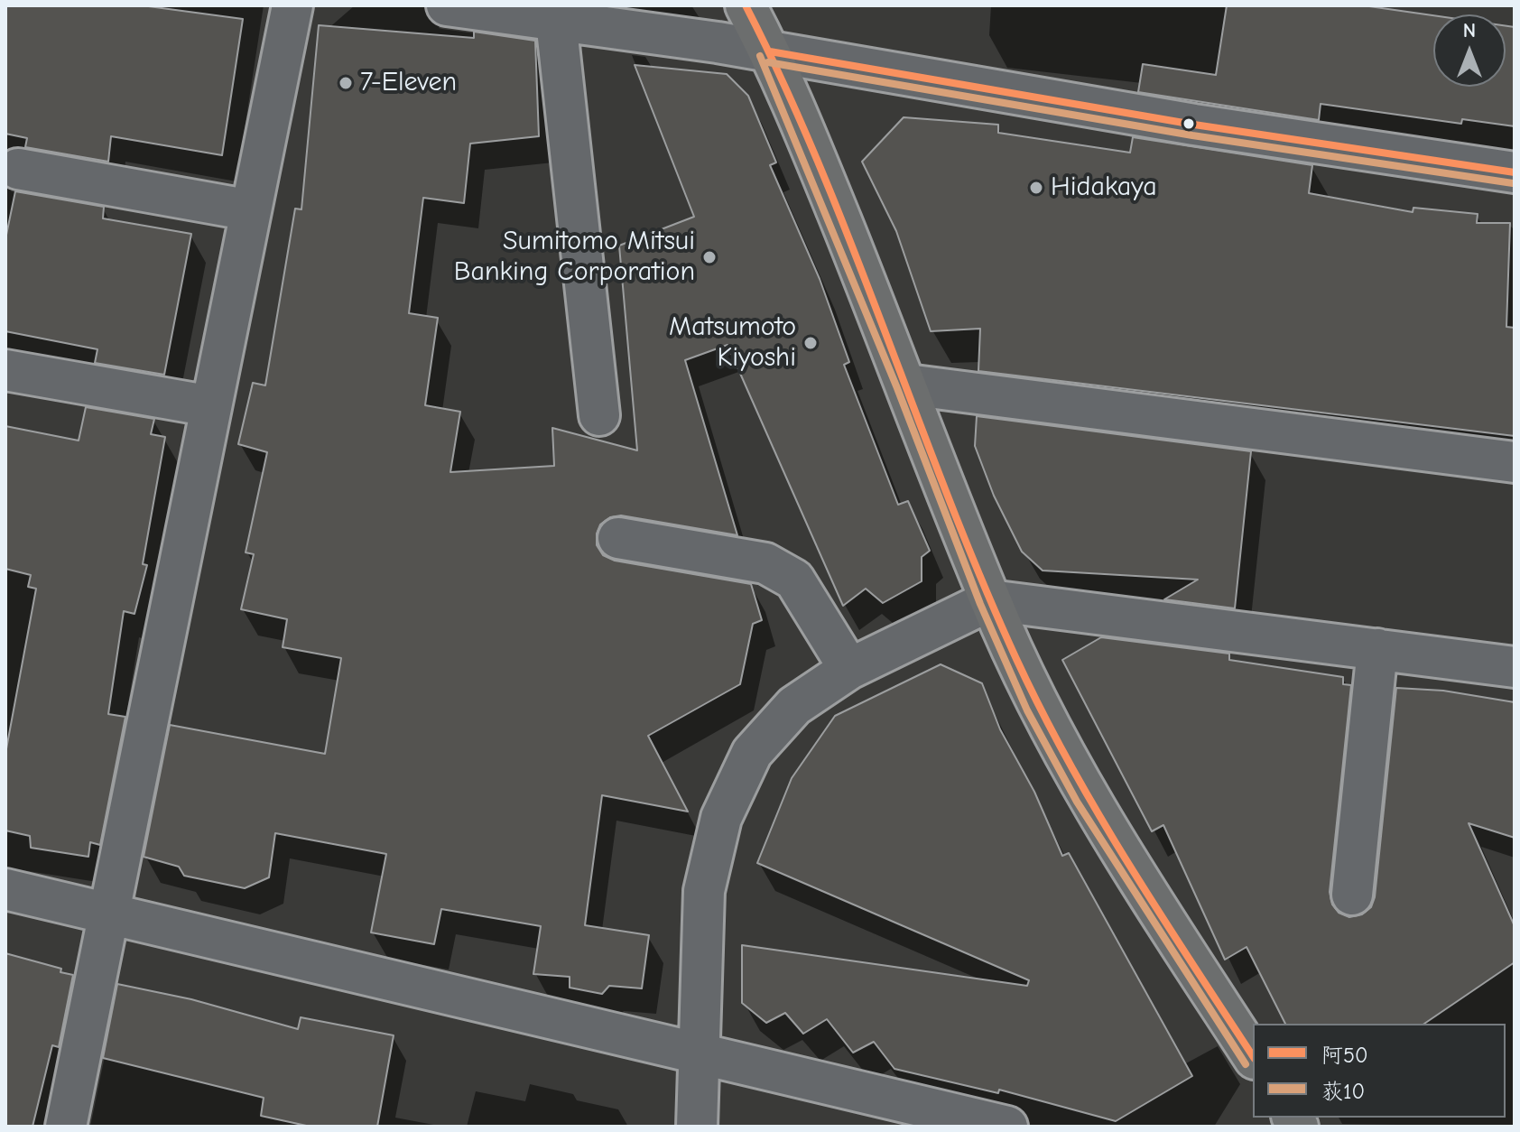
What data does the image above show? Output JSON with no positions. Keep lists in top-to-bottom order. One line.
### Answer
{"places":["7-Eleven","Hidakaya","Sumitomo Mitsui Banking Corporation","Matsumoto Kiyoshi"],"lines":["transit line 阿50","transit line 荻10"],"legend":["阿50","荻10"],"north":"top"}
